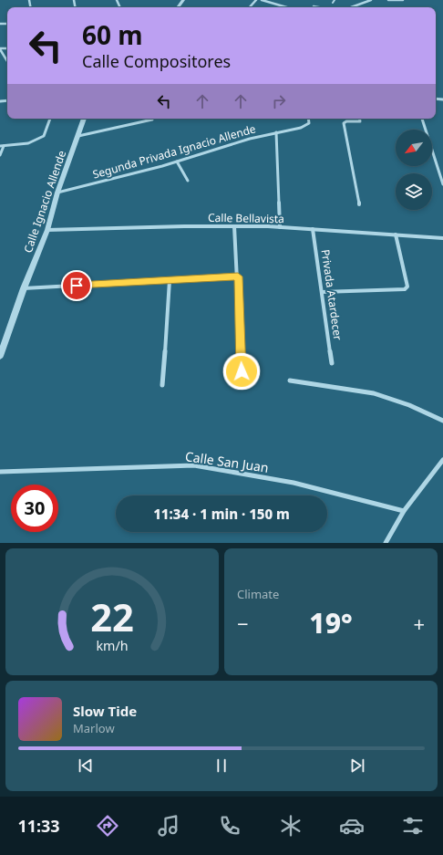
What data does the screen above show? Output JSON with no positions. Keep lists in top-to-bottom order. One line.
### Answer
{"streets":{"street":["Segunda Privada Ignacio Allende","Calle Ignacio Allende","Calle Bellavista","Privada Atardecer","Calle San Juan"]},"crossings":[["Segunda Privada Ignacio Allende","Calle Ignacio Allende"],["Calle Ignacio Allende","Calle Bellavista"],["Calle Bellavista","Privada Atardecer"]],"north":"bottom left","page":{"turn":["60 m","Calle Compositores"],"limit":"30","trip":"11:34 · 1 min · 150 m","tile":"Climate","heat":["−","19°","+"],"song":["Slow Tide","Marlow"],"tabs":"11:33","gauge":["22","km/h"]}}
